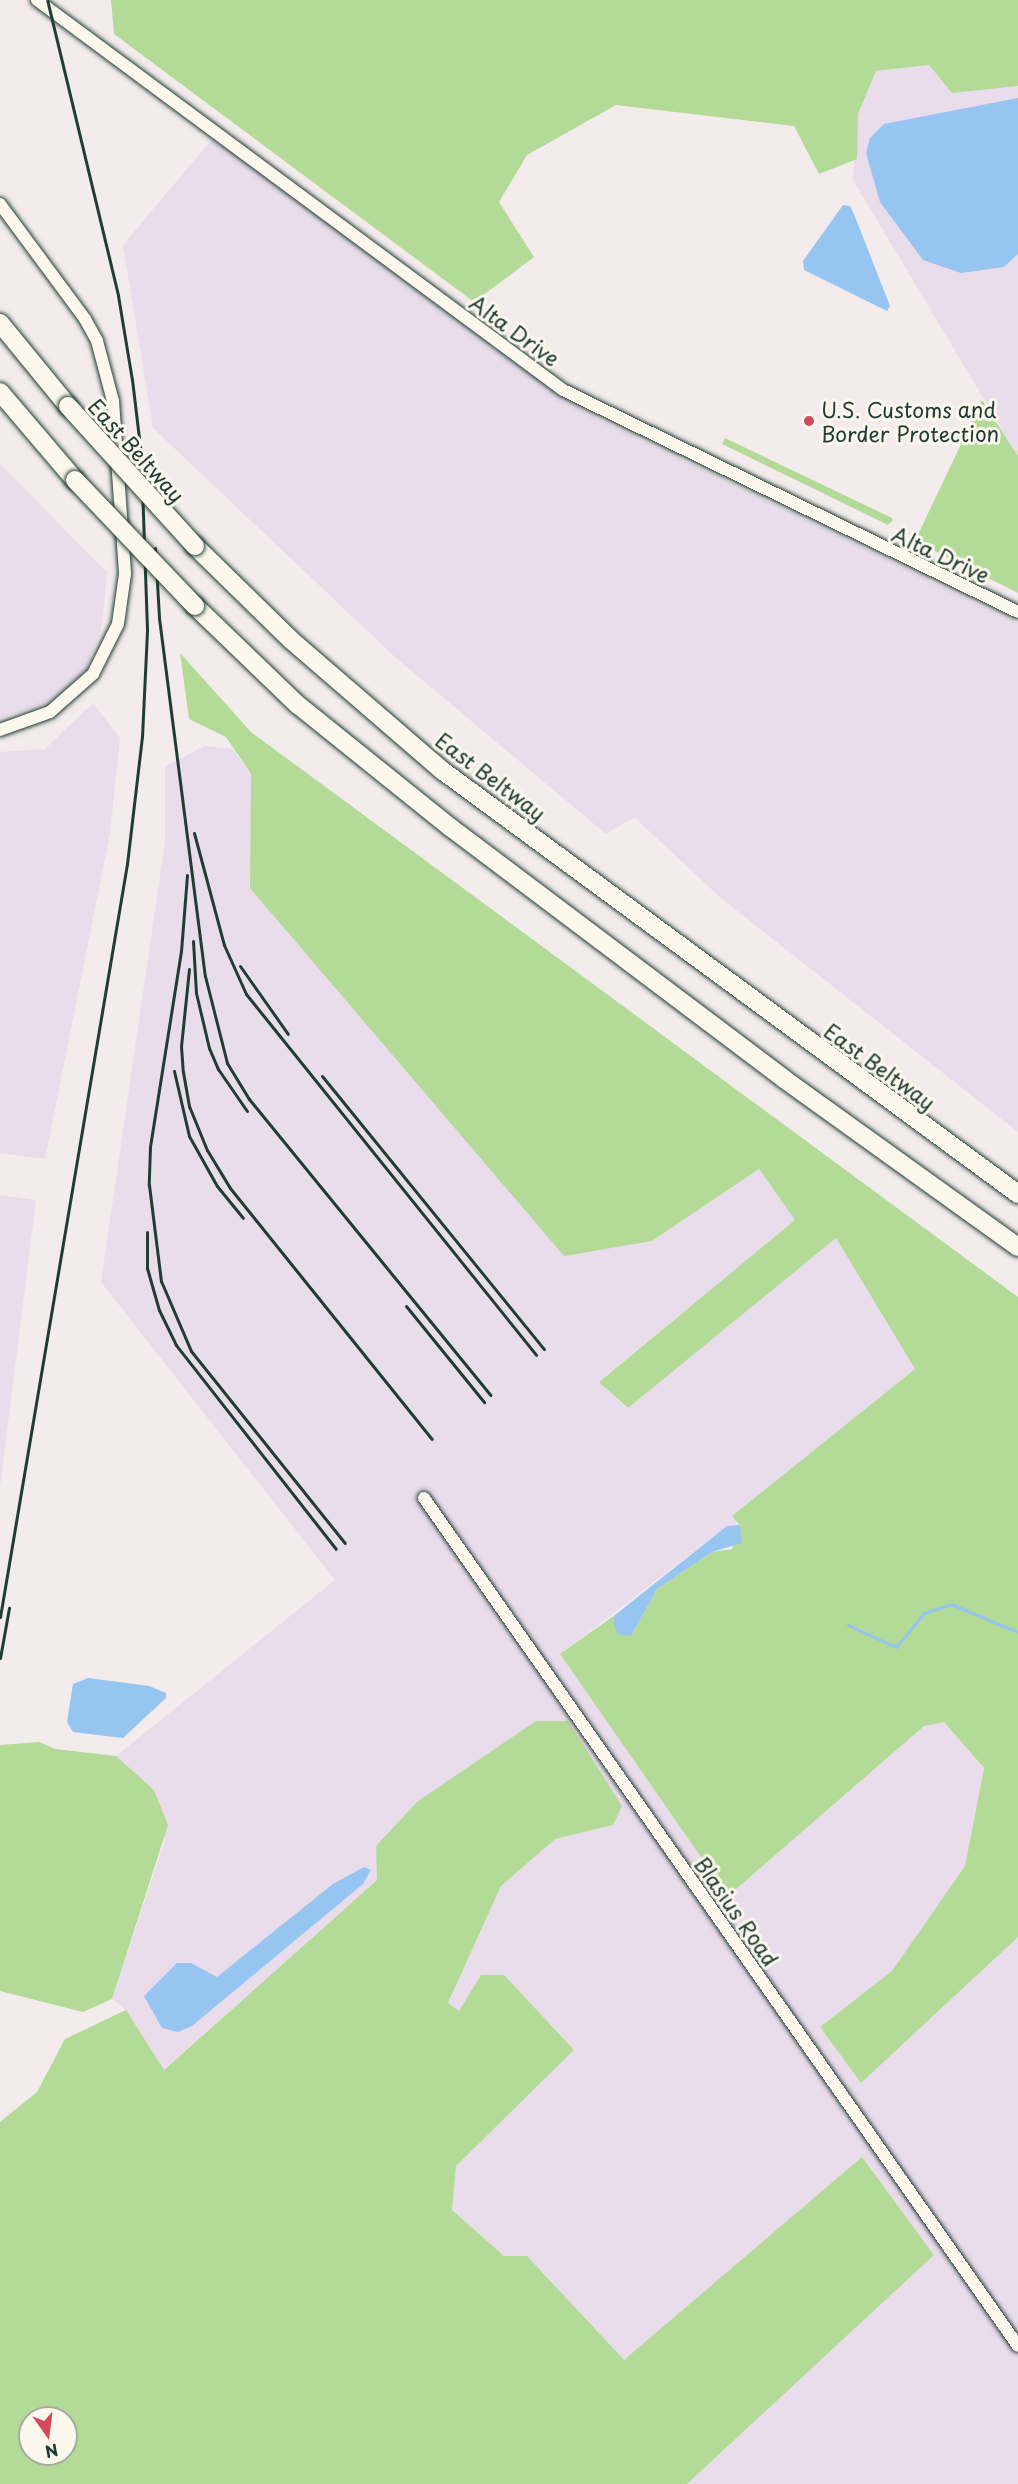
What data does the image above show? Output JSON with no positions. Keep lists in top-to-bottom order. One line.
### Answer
{"streets":{"highway":["East Beltway"],"street":["Alta Drive","Blasius Road"]},"places":["U.S. Customs and Border Protection"],"north":"bottom"}
